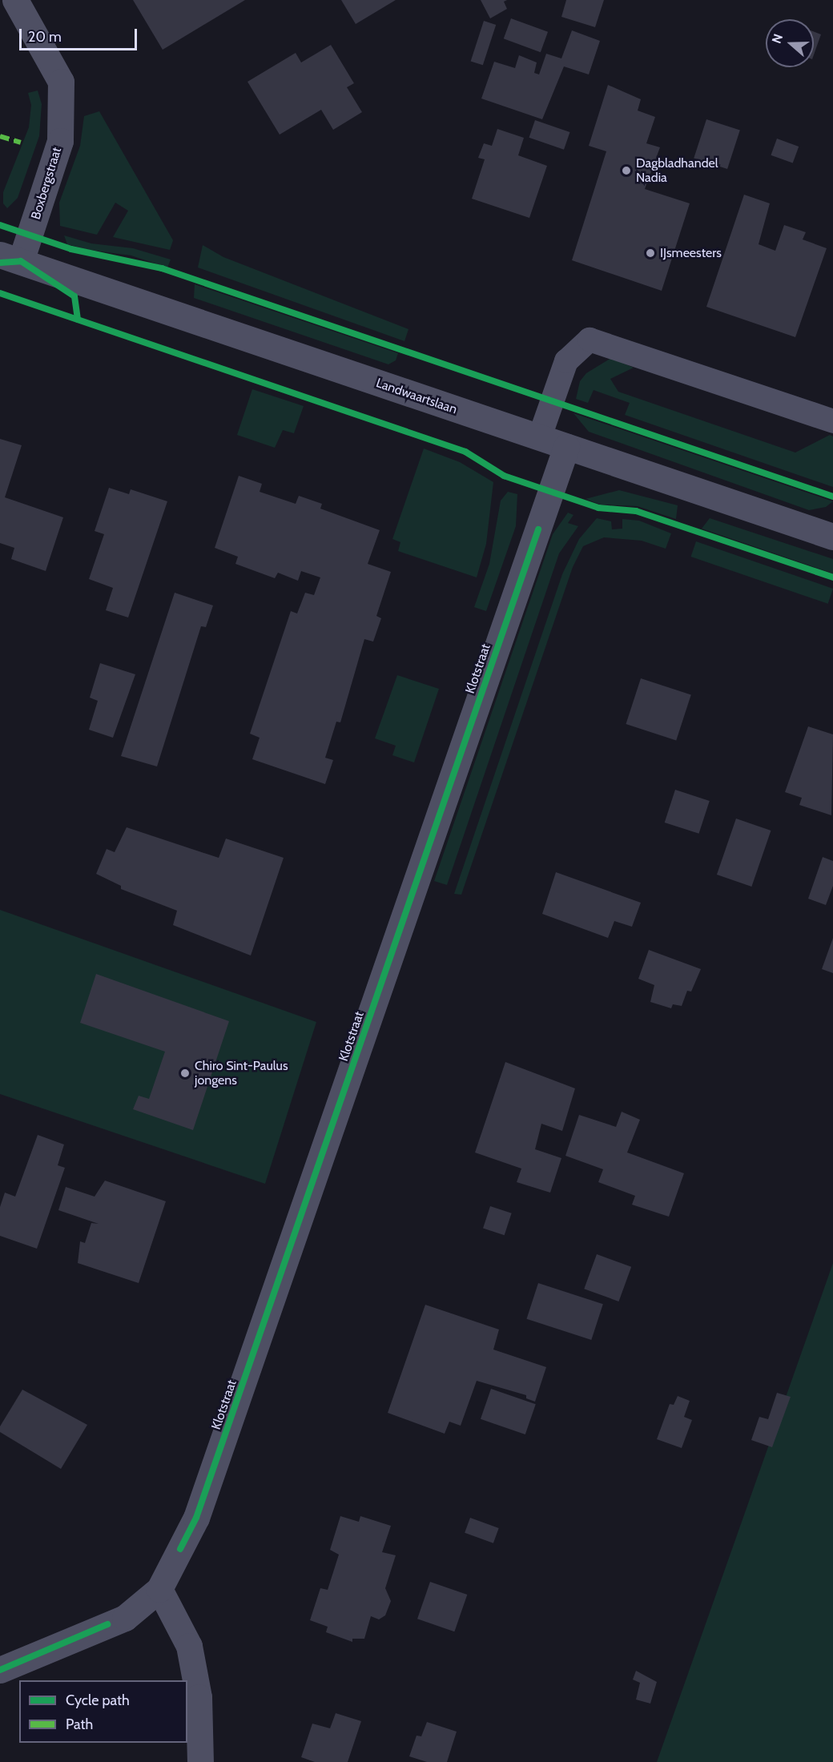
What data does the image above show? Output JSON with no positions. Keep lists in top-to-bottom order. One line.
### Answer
{"streets":{"street":["Boxbergstraat","Landwaartslaan","Klotstraat"]},"crossings":[["Boxbergstraat","Landwaartslaan"],["Landwaartslaan","Klotstraat"]],"places":["Dagbladhandel Nadia","IJsmeesters","Chiro Sint-Paulus jongens"],"legend":["Cycle path","Path"],"scale_bar":"20 m","north":"left"}
